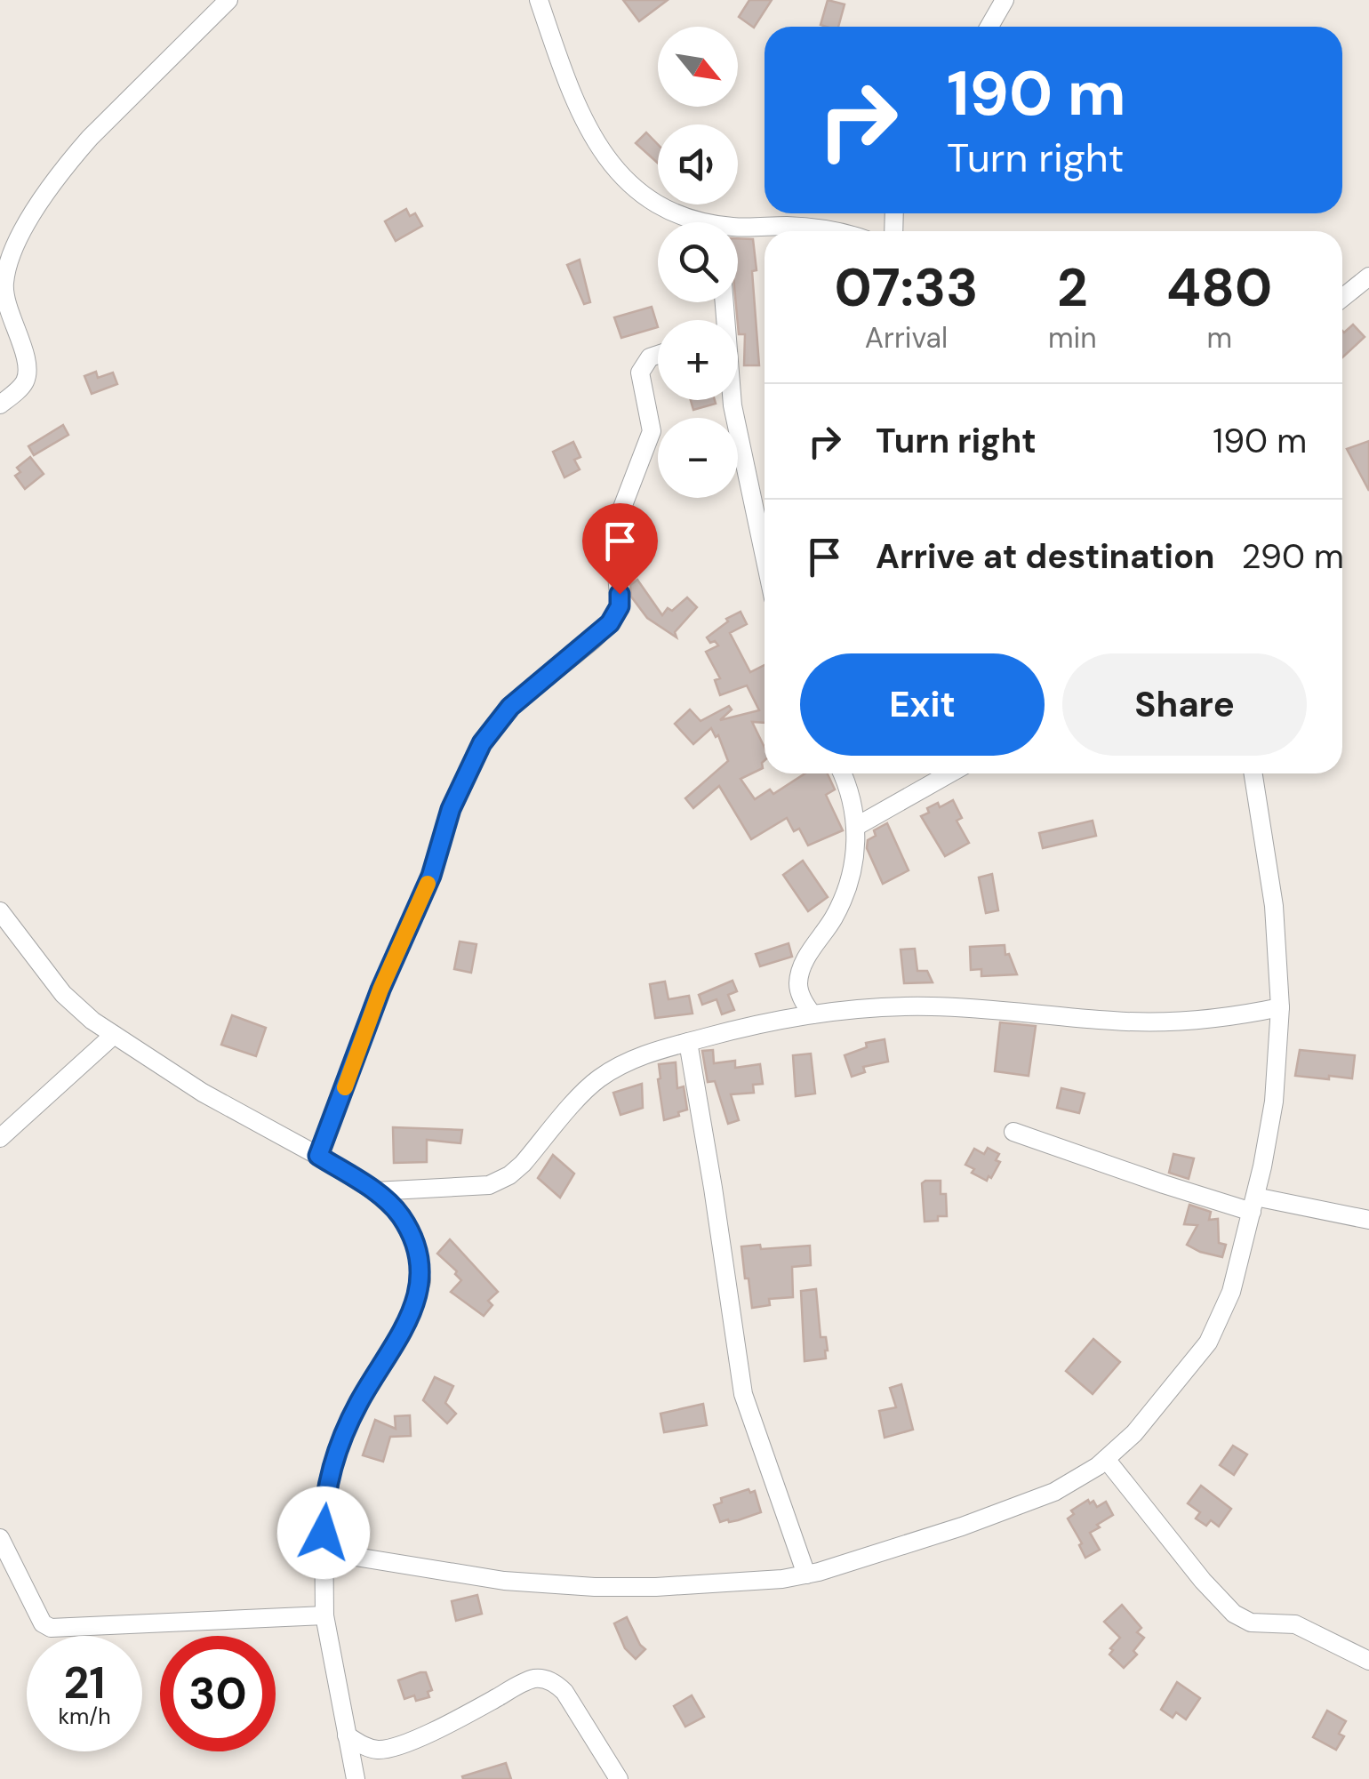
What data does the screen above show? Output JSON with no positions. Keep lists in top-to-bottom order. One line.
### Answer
{"north":"bottom right","page":{"map_buttons":["+","−"],"turn":["190 m","Turn right"],"eta":["07:33","Arrival","2","min","480","m"],"list":[{"name":"Turn right","value":"190 m"},{"name":"Arrive at destination","value":"290 m"}],"buttons":["Exit","Share"],"speed":"21 km/h","limit":"30"}}
